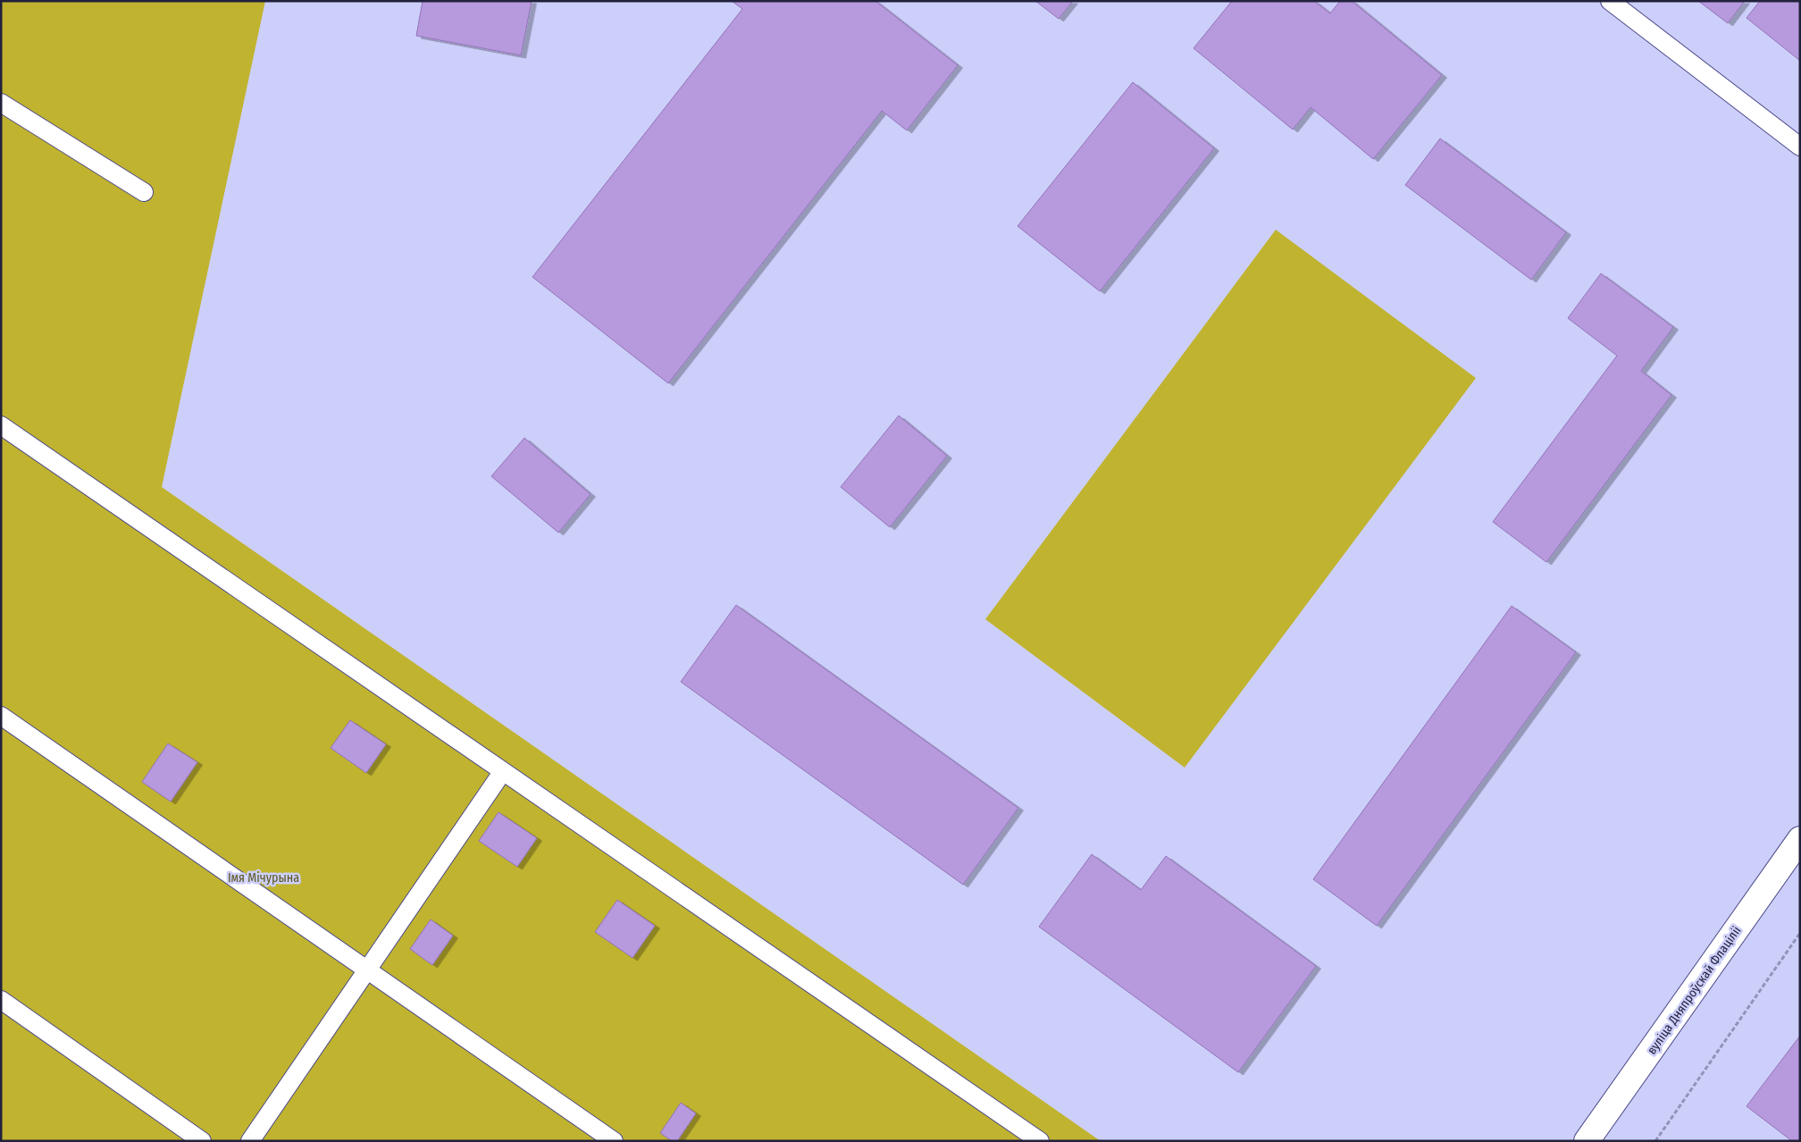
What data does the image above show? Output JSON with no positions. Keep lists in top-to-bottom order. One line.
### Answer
{"streets":{"street":["вуліца Дняпроўскай Флаціліі"]},"parks":["Імя Мічурына"]}
